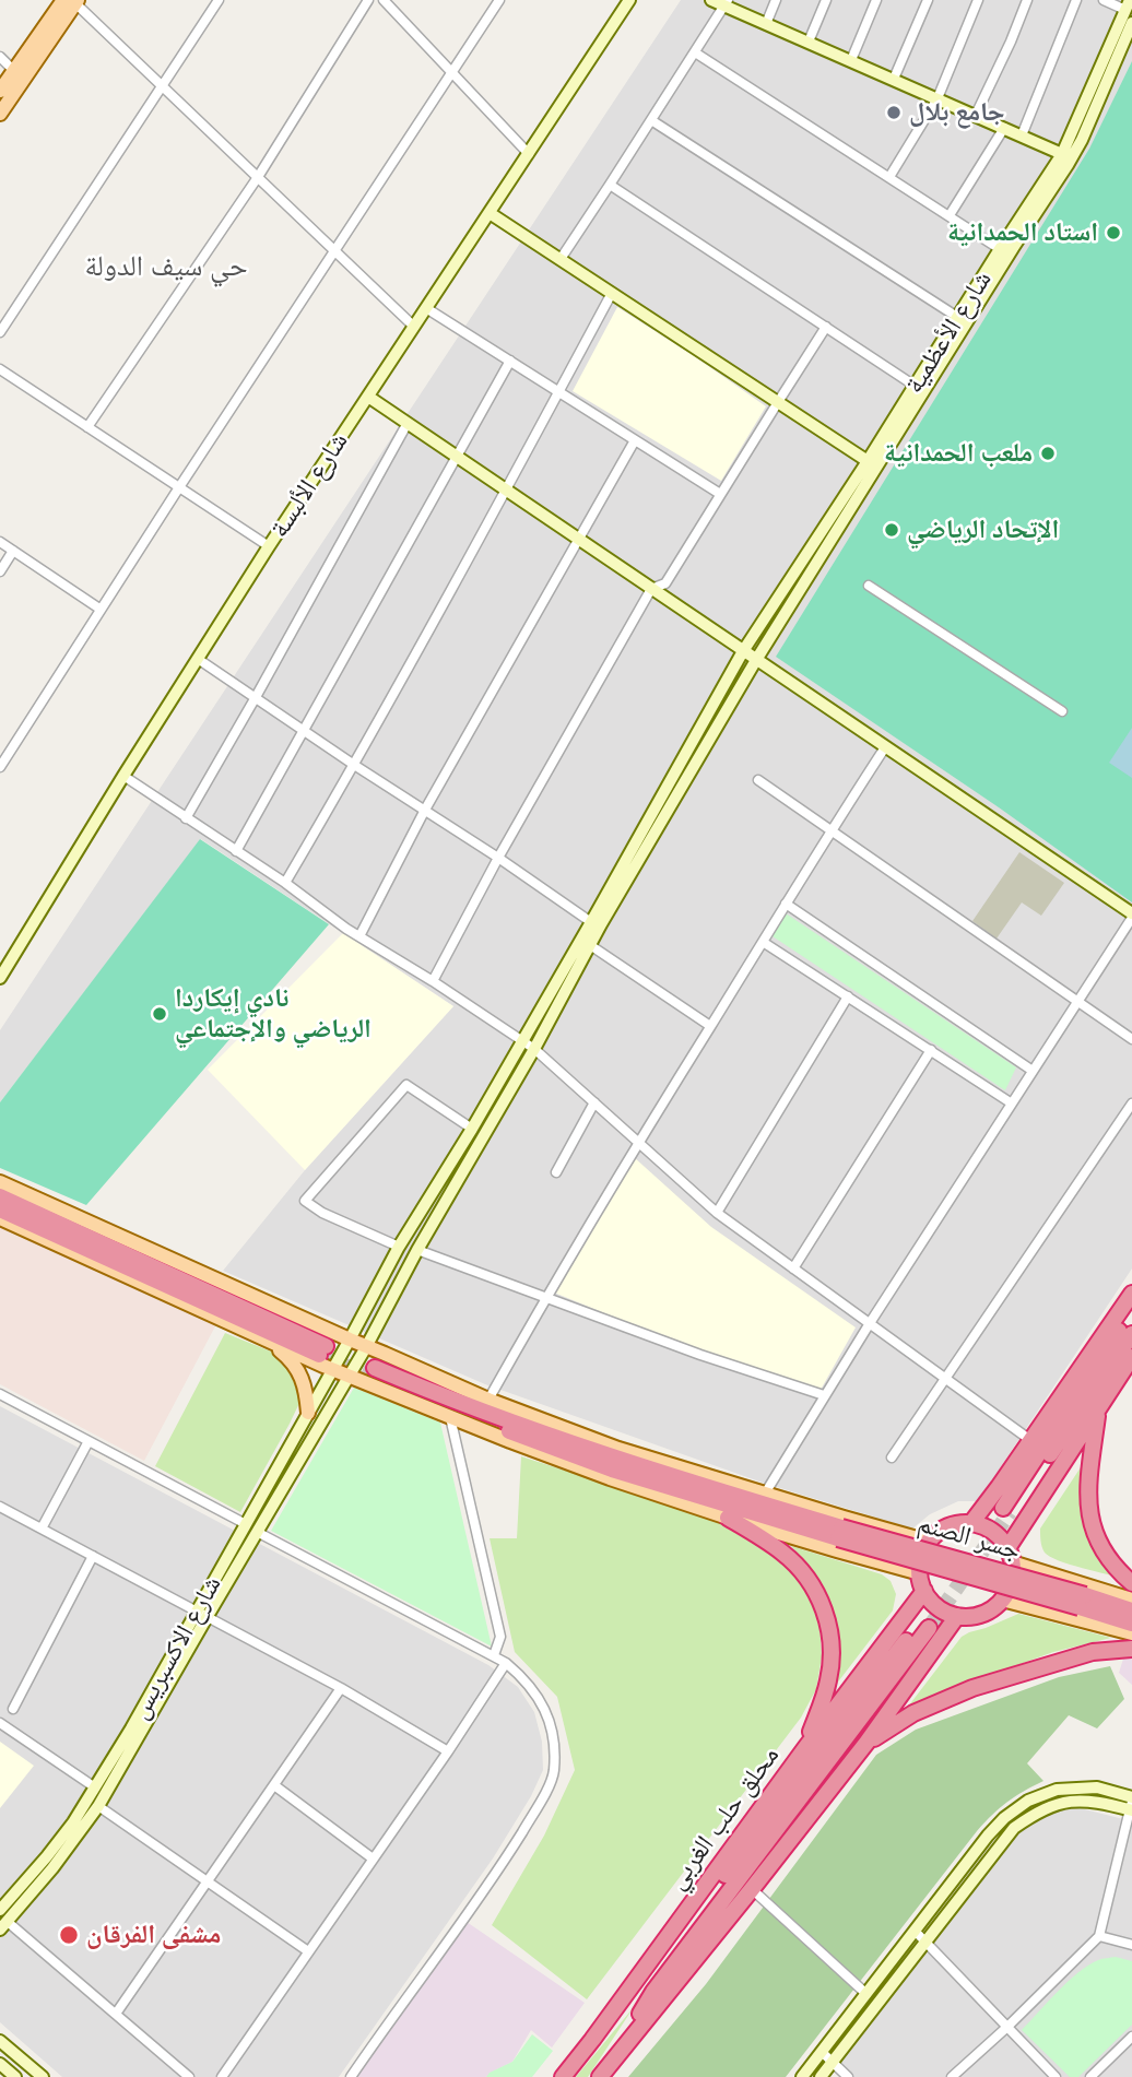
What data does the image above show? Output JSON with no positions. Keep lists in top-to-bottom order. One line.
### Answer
{"streets":{"highway":["جسر الصنم","محلق حلب الغربي"],"street":["شارع الأعظمية","شارع الألبسة","شارع الاكسبريس"]},"crossings":[["شارع الأعظمية","شارع الاكسبريس"]],"districts":["حي سيف الدولة"],"places":["جامع بلال","استاد الحمدانية","ملعب الحمدانية","الإتحاد الرياضي","نادي إيكاردا الرياضي والإجتماعي","مشفى الفرقان"]}
